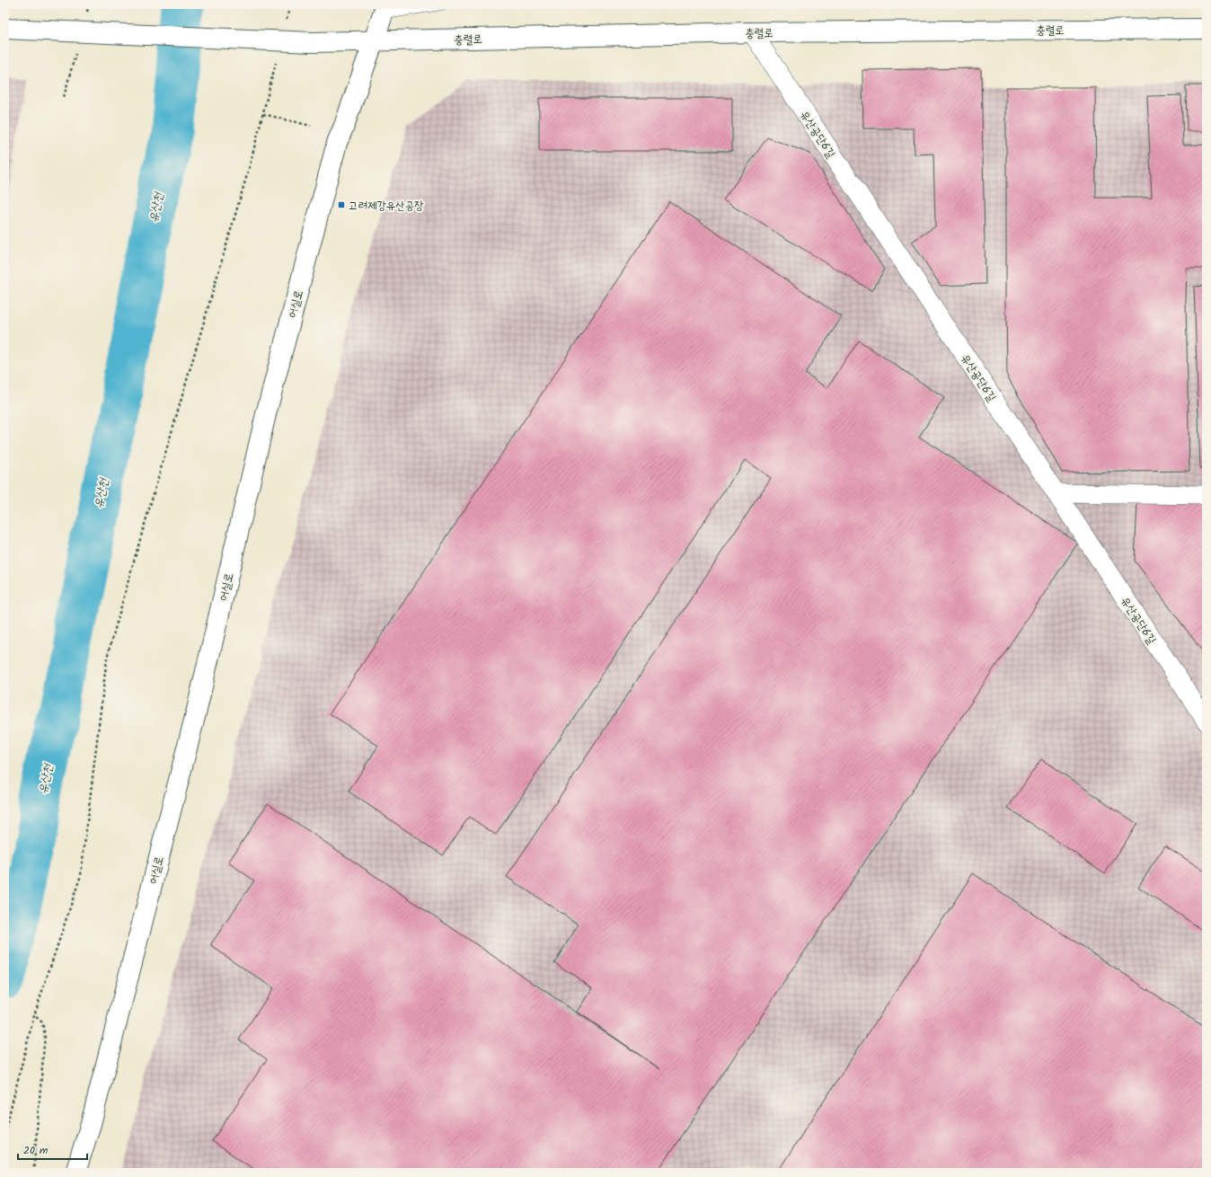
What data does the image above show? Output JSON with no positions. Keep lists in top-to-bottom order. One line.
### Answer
{"streets":{"main road":["충렬로","어실로"],"street":["유산공단6길"]},"crossings":[["충렬로","유산공단6길"],["충렬로","어실로"]],"water":["유산천"],"places":{"transit":["고려제강유산공장"]},"scale_bar":"20 m"}
